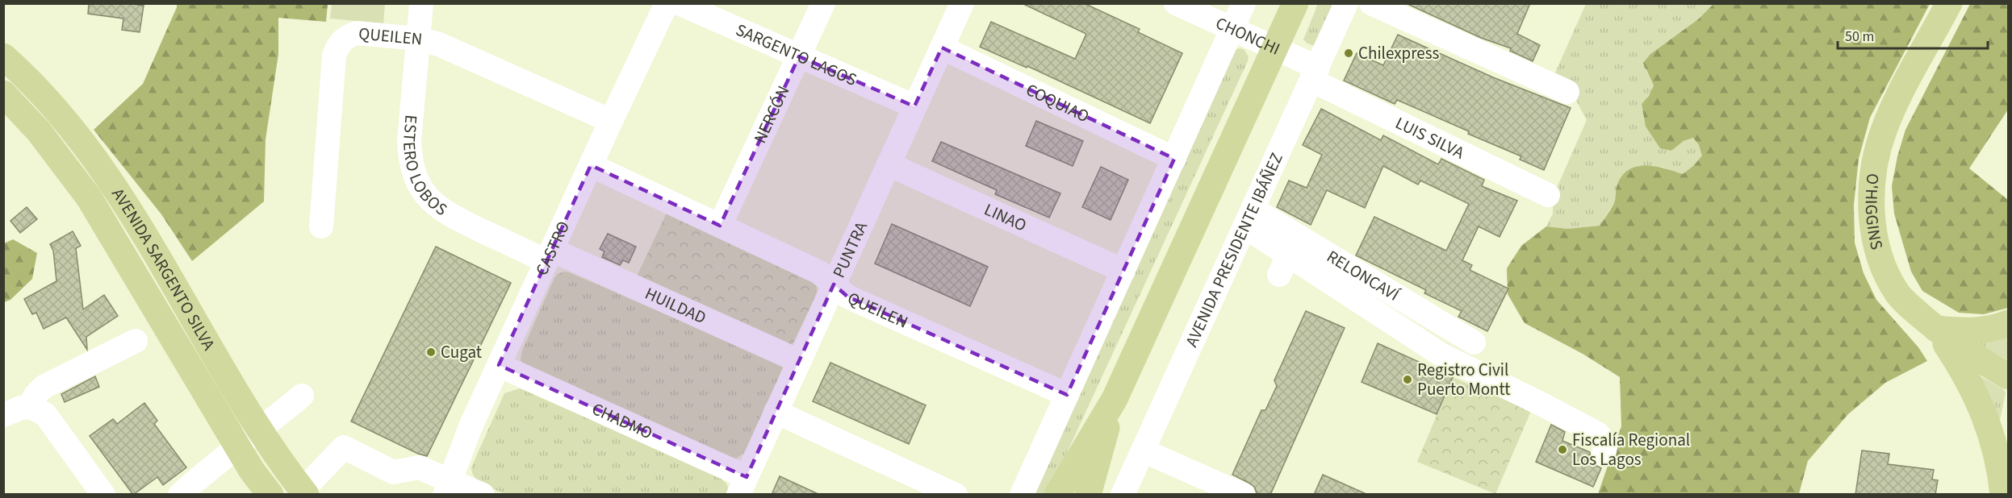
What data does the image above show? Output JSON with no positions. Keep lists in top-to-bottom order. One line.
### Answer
{"streets":{"main road":["O'HIGGINS","AVENIDA SARGENTO SILVA"],"street":["CHONCHI","QUEILEN","SARGENTO LAGOS","COQUIAO","NERCÓN","LUIS SILVA","ESTERO LOBOS","LINAO","CASTRO","PUNTRA","AVENIDA PRESIDENTE IBÁÑEZ","RELONCAVÍ","HUILDAD","CHADMO"]},"crossings":[["CHONCHI","LUIS SILVA"],["CHONCHI","AVENIDA PRESIDENTE IBÁÑEZ"],["QUEILEN","NERCÓN"],["QUEILEN","ESTERO LOBOS"],["QUEILEN","CASTRO"],["QUEILEN","PUNTRA"],["SARGENTO LAGOS","NERCÓN"],["SARGENTO LAGOS","PUNTRA"],["COQUIAO","PUNTRA"],["LUIS SILVA","AVENIDA PRESIDENTE IBÁÑEZ"],["ESTERO LOBOS","CASTRO"],["ESTERO LOBOS","HUILDAD"],["LINAO","PUNTRA"],["CASTRO","HUILDAD"],["CASTRO","CHADMO"],["PUNTRA","HUILDAD"],["PUNTRA","CHADMO"],["AVENIDA PRESIDENTE IBÁÑEZ","RELONCAVÍ"]],"places":["Chilexpress","Cugat","Registro Civil Puerto Montt","Fiscalía Regional Los Lagos"],"scale_bar":"50 m"}
